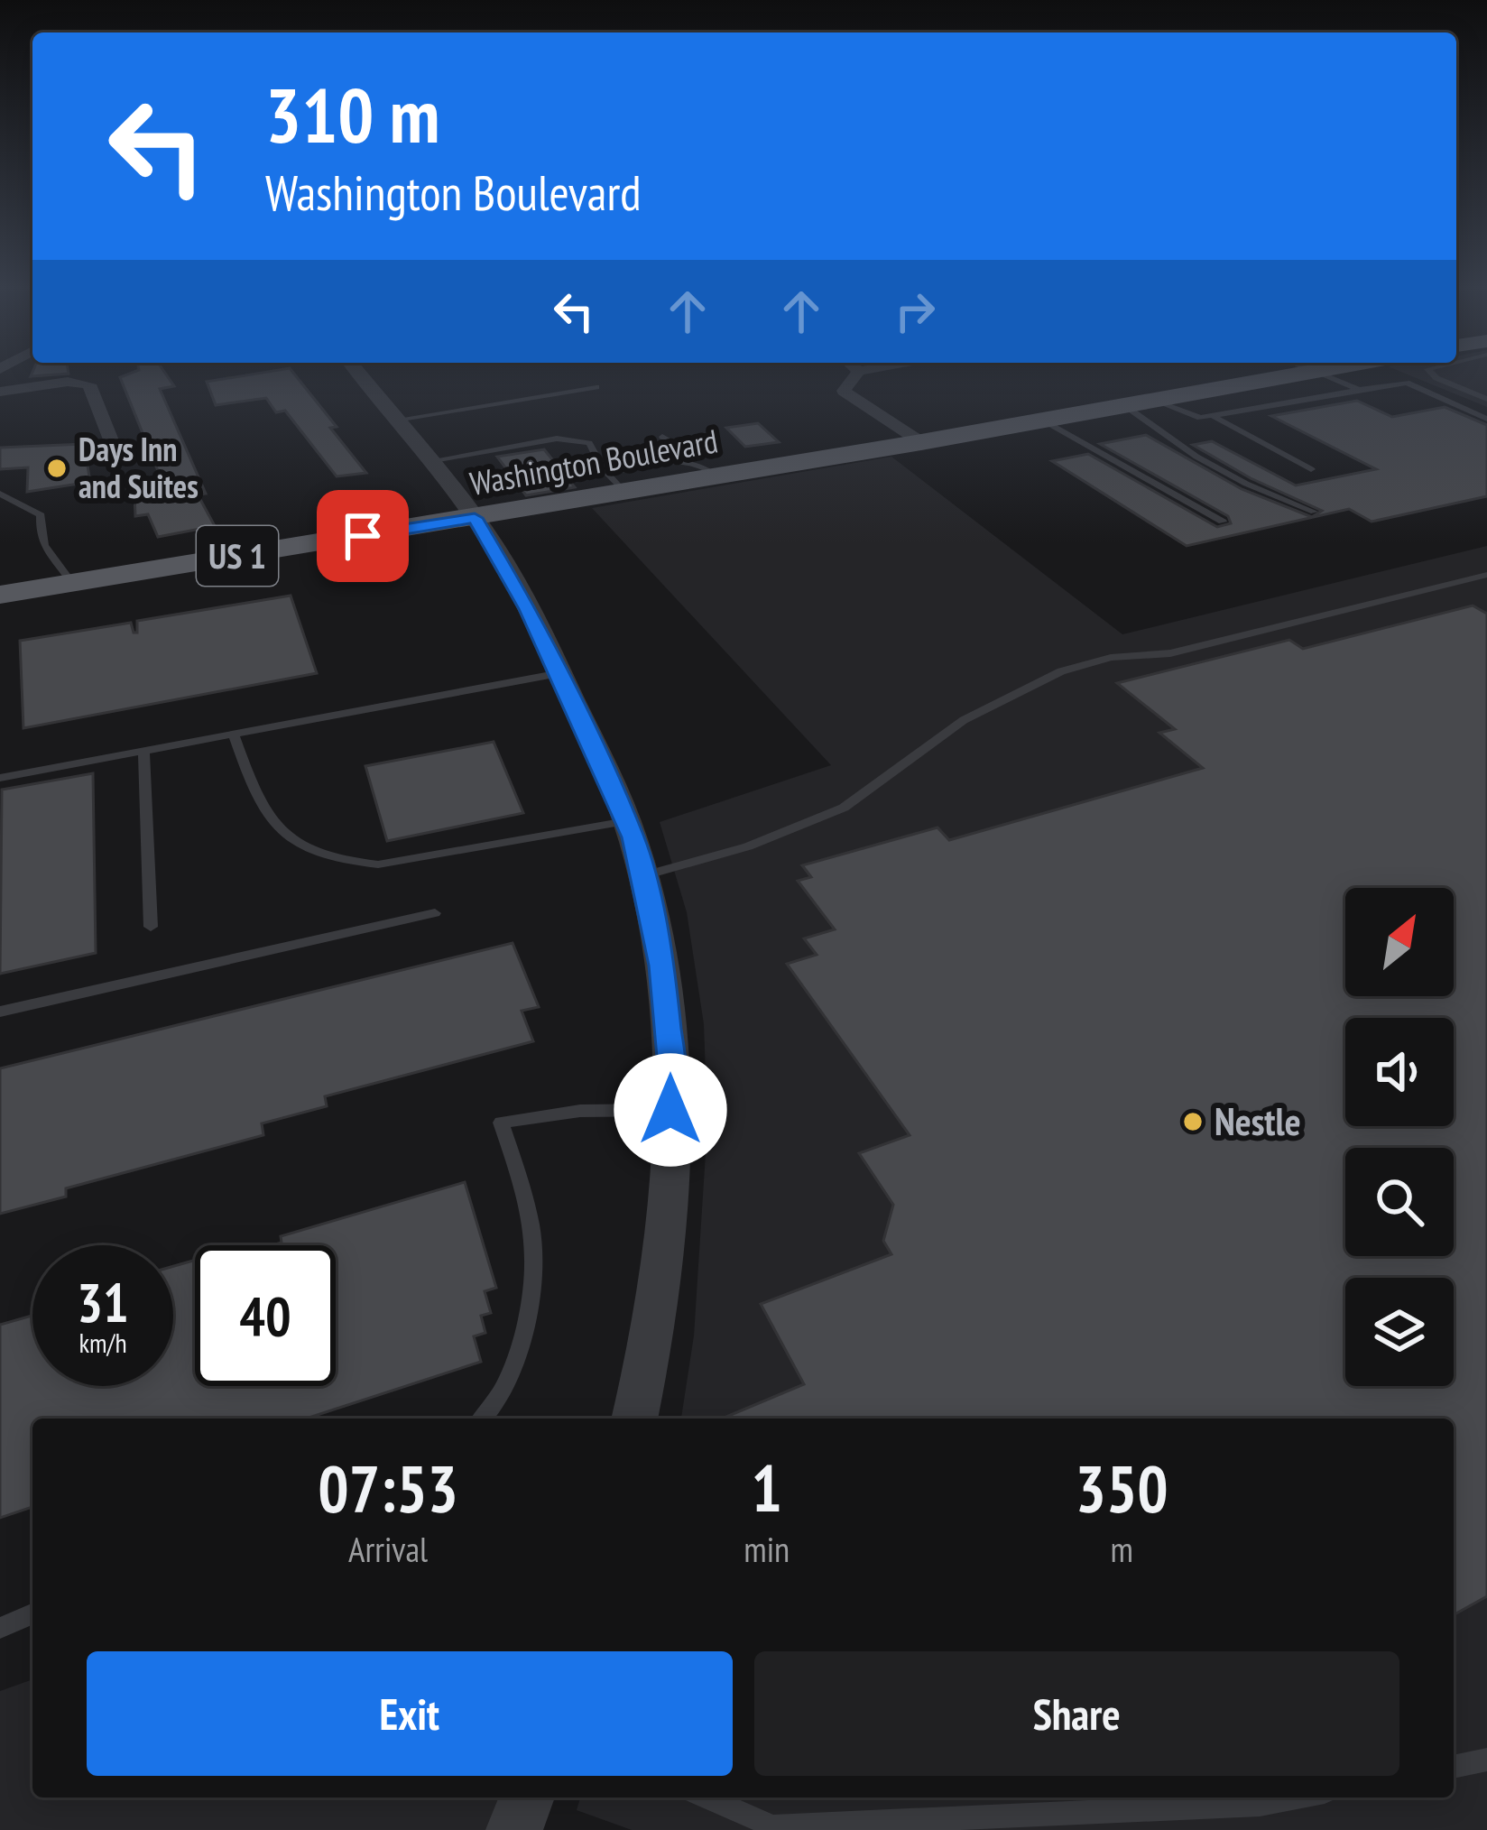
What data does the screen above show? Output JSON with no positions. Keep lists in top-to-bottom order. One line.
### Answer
{"streets":{"main road":["Washington Boulevard","US 1"]},"places":["Days Inn and Suites","Nestle"],"north":"top right","page":{"turn":["310 m","Washington Boulevard"],"speed":"31 km/h","limit":"40","eta":["07:53","Arrival","1","min","350","m"],"buttons":["Exit","Share"]}}
